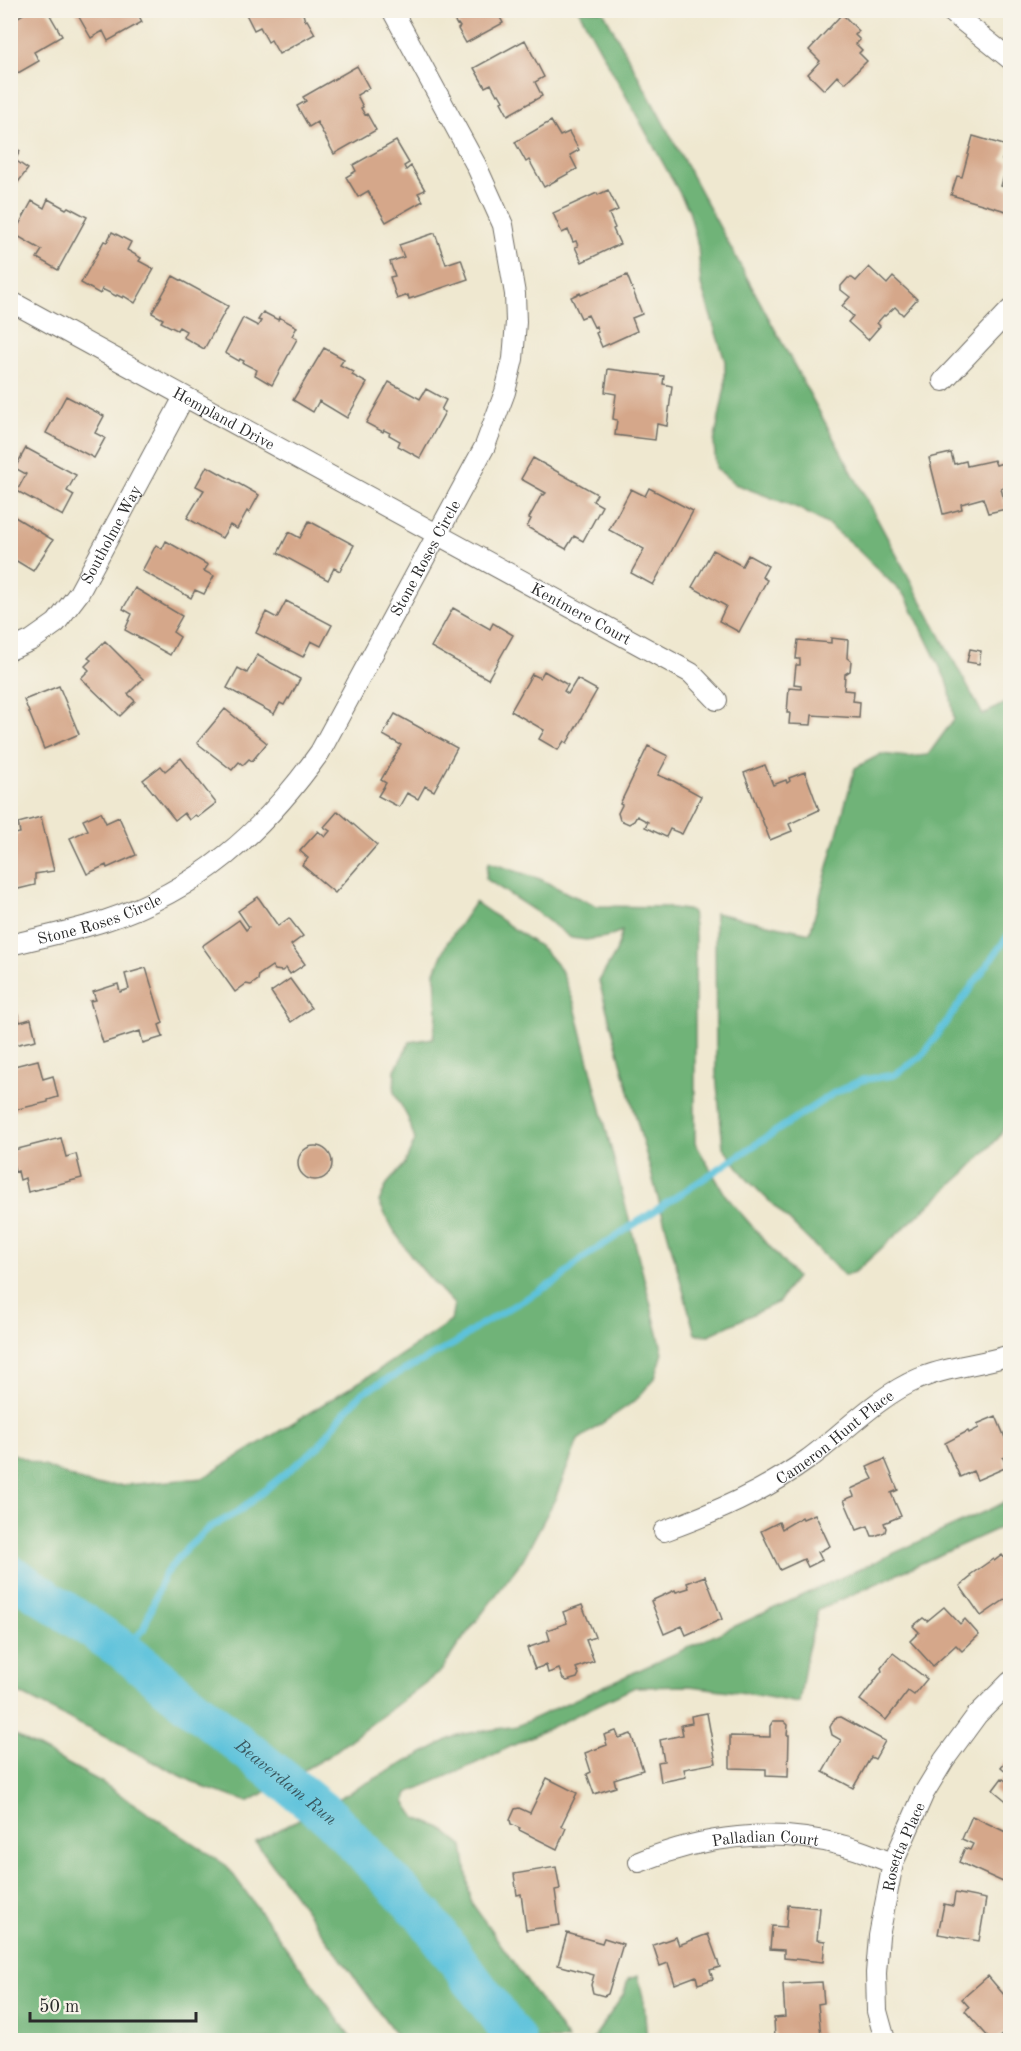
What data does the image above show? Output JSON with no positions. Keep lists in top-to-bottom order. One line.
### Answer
{"streets":{"street":["Hempland Drive","Southolme Way","Stone Roses Circle","Kentmere Court","Cameron Hunt Place","Palladian Court","Rosetta Place"]},"crossings":[["Hempland Drive","Southolme Way"],["Hempland Drive","Stone Roses Circle"],["Hempland Drive","Kentmere Court"],["Stone Roses Circle","Kentmere Court"],["Palladian Court","Rosetta Place"]],"water":["Beaverdam Run"],"scale_bar":"50 m"}
